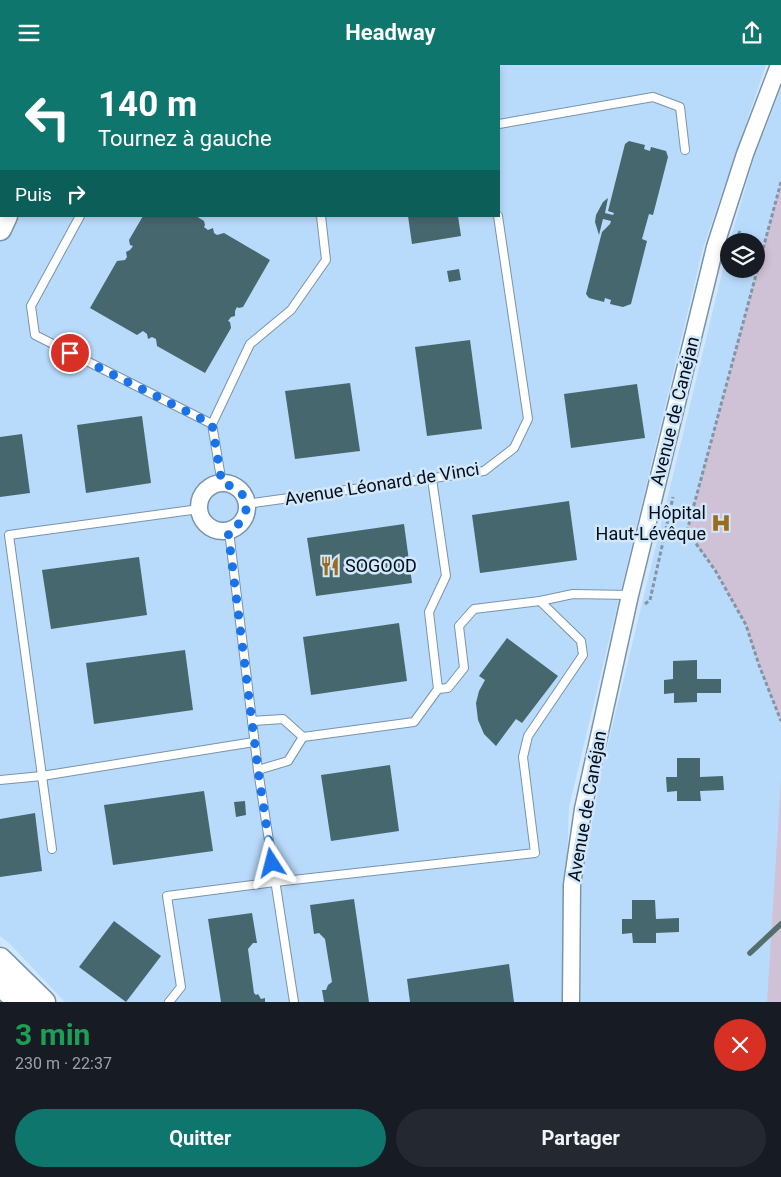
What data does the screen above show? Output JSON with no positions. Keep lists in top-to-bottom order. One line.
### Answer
{"streets":{"street":["Avenue de Canéjan"],"lane":["Avenue Léonard de Vinci"]},"places":{"hospital":["Hôpital Haut-Lévêque"],"restaurant":["SOGOOD"]},"page":{"header":"Headway","turn":["140 m","Tournez à gauche"],"then":"Puis","heading":["3 min","230 m · 22:37"],"buttons":["Quitter","Partager"]}}
